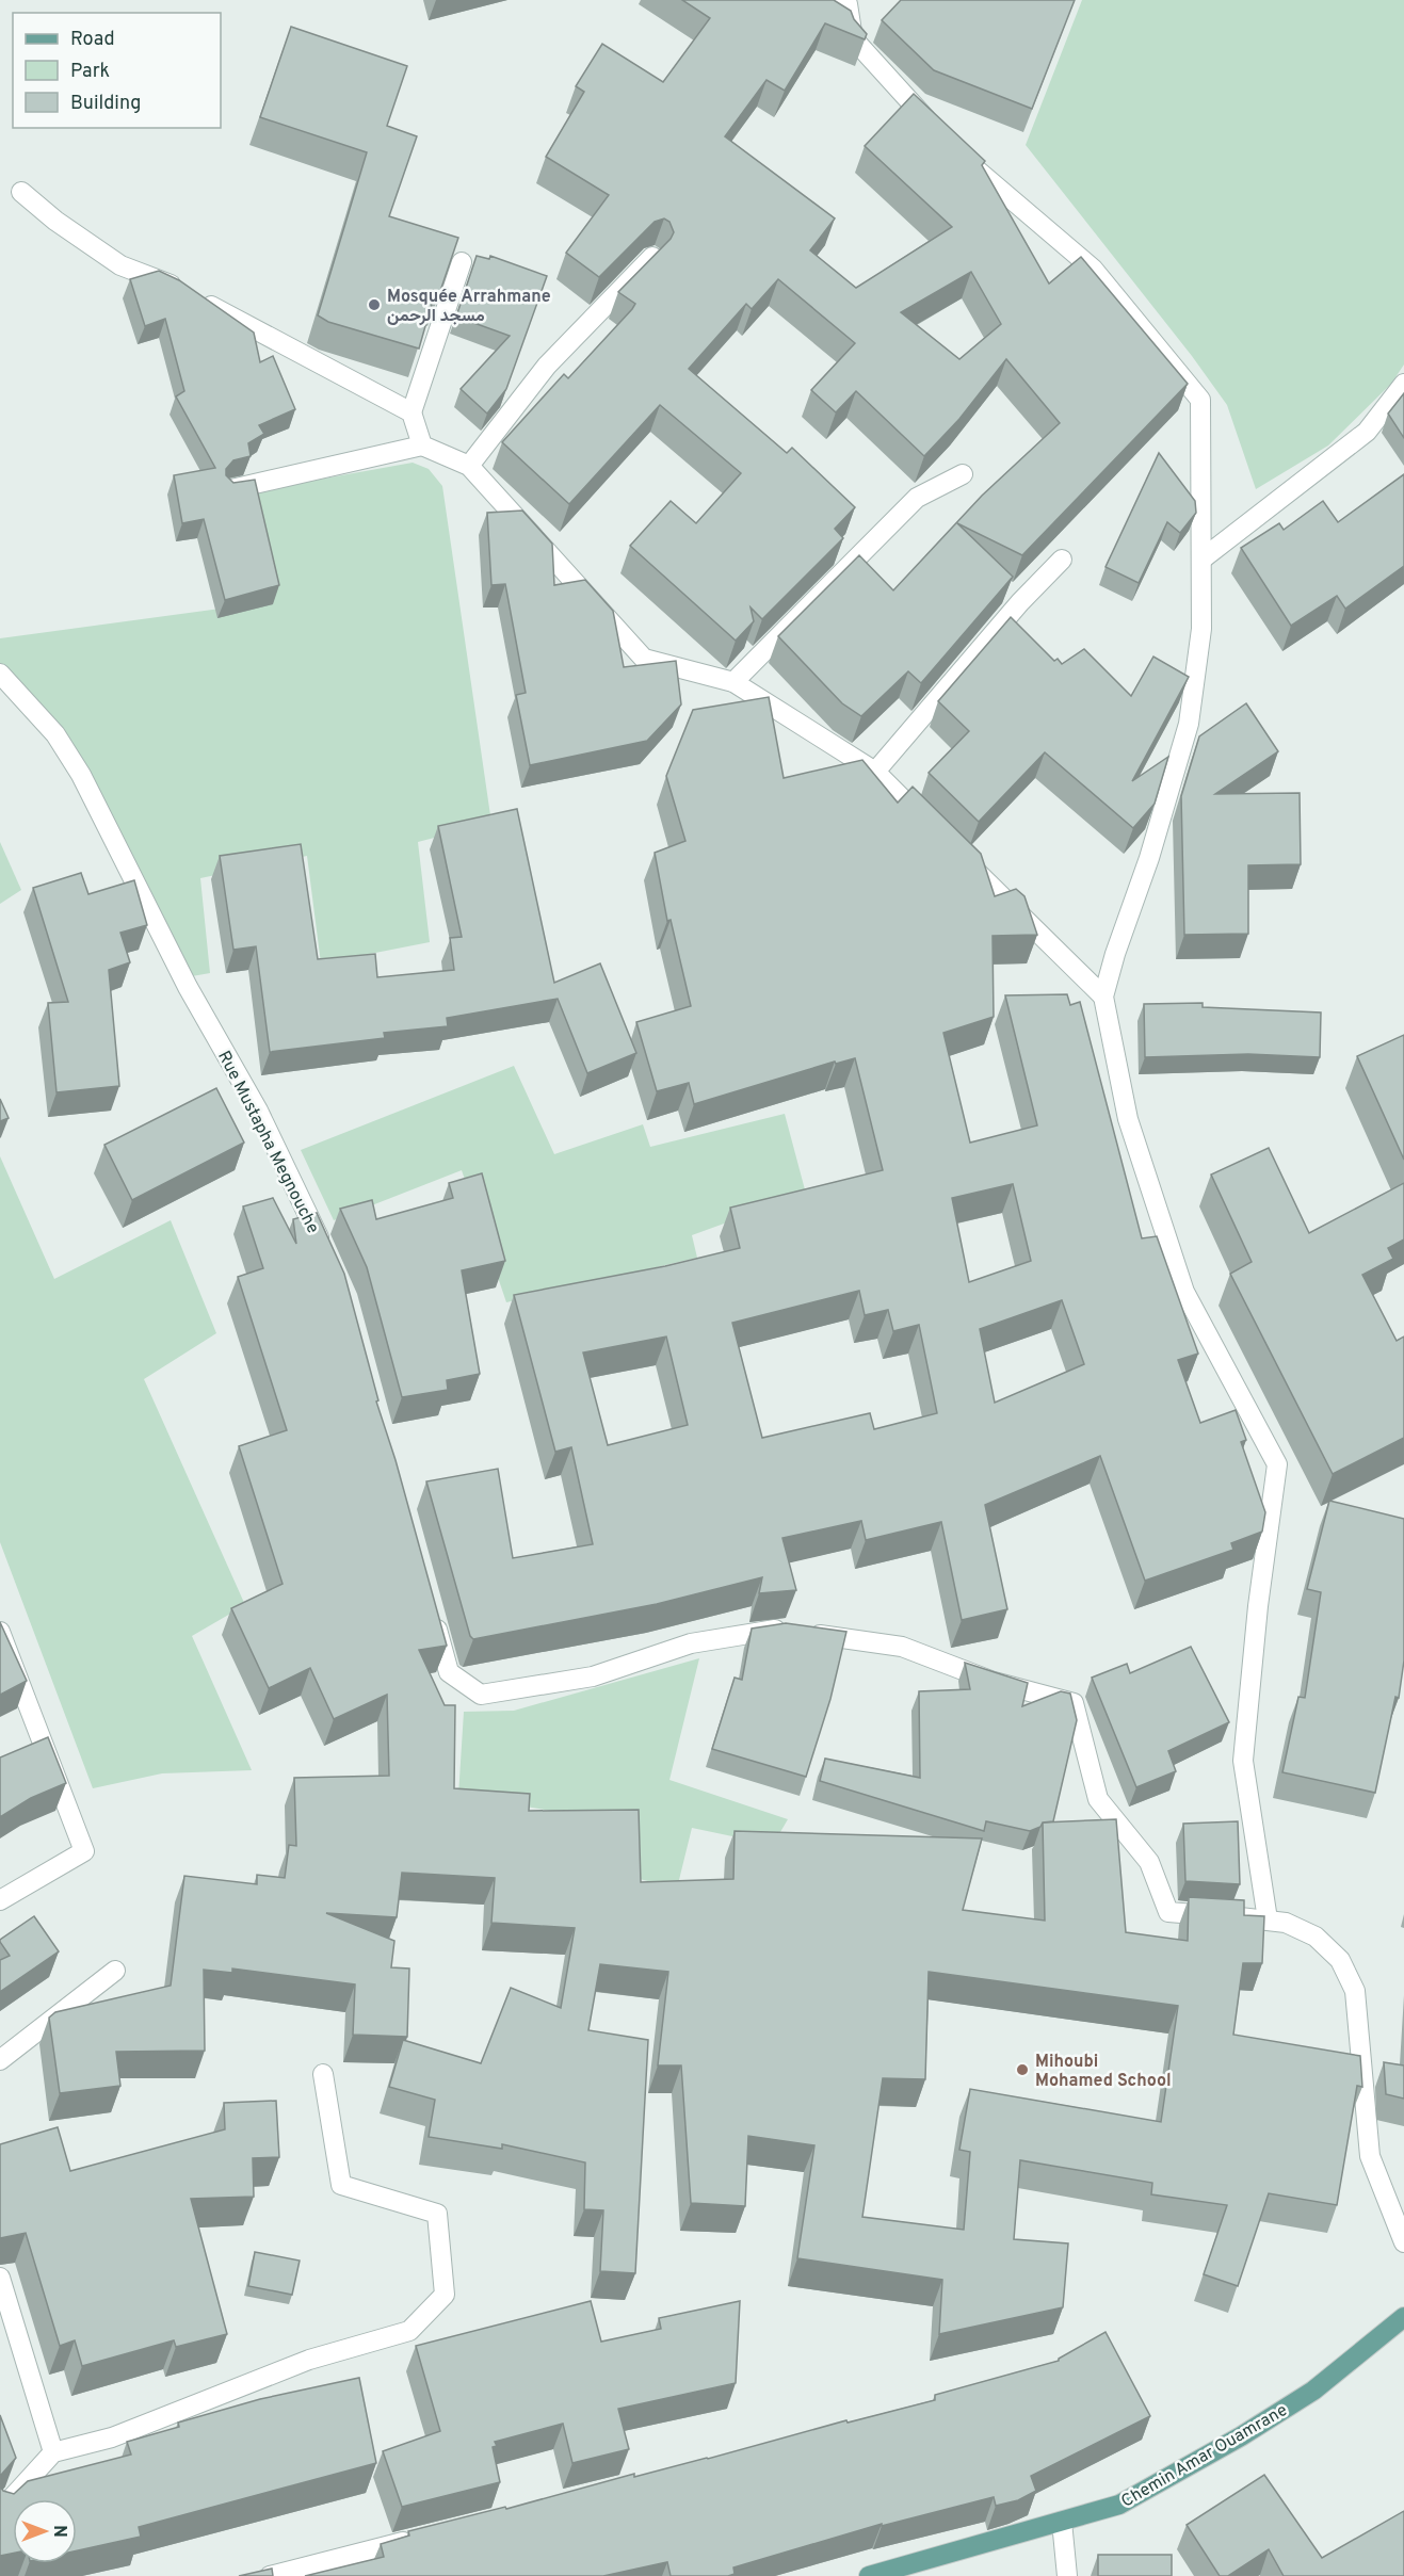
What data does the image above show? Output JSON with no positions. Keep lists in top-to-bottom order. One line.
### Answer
{"streets":{"main road":["Chemin Amar Ouamrane"],"street":["Rue Mustapha Megnouche"]},"places":["Mosquée Arrahmane مسجد الرحمن","Mihoubi Mohamed School"],"legend":["Road","Park","Building"],"north":"right"}
